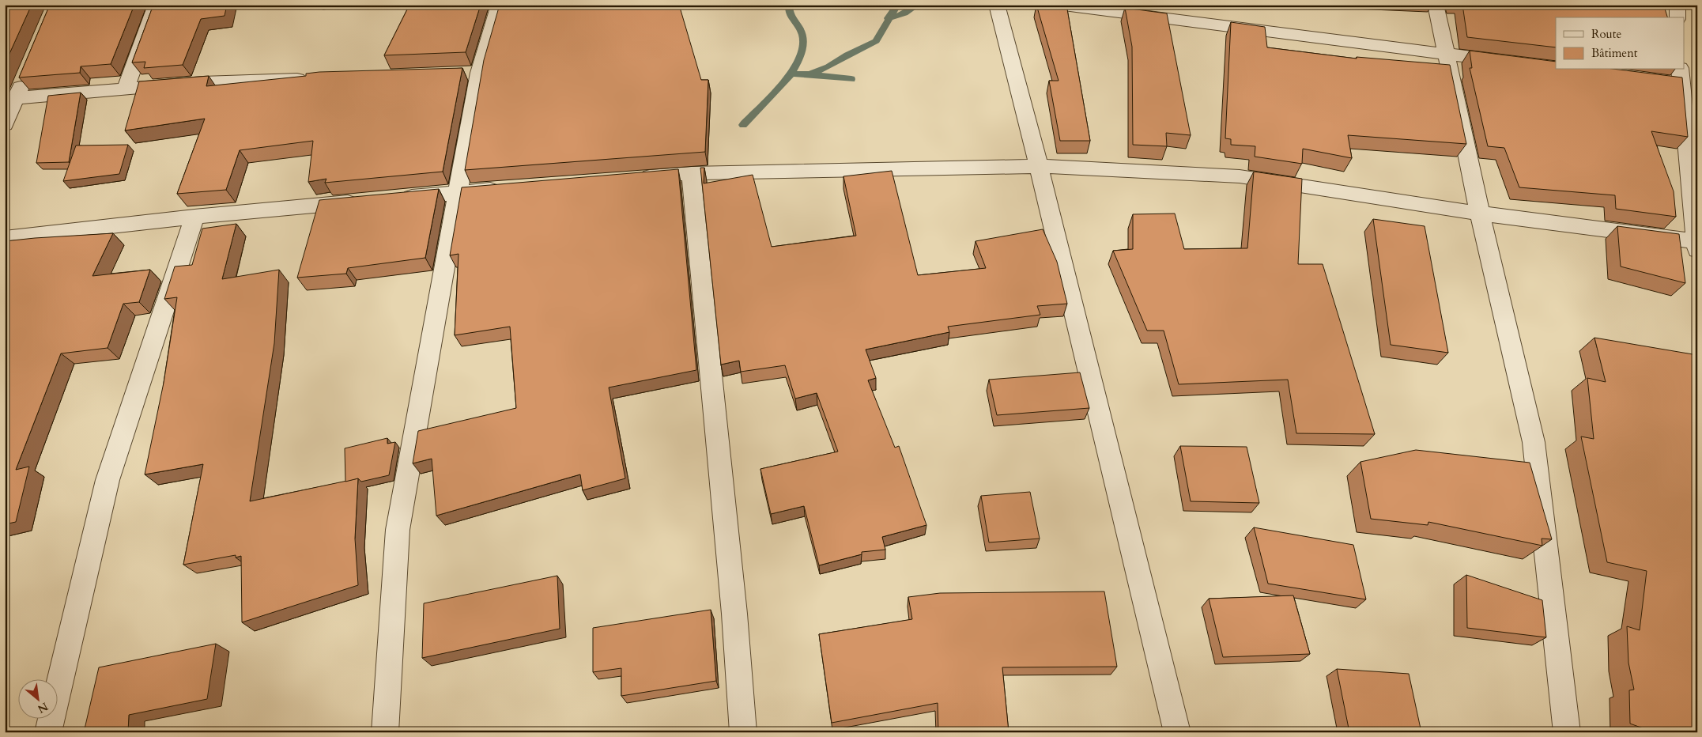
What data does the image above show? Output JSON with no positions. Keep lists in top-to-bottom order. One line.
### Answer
{"legend":["Route","Bâtiment"],"north":"bottom right"}
